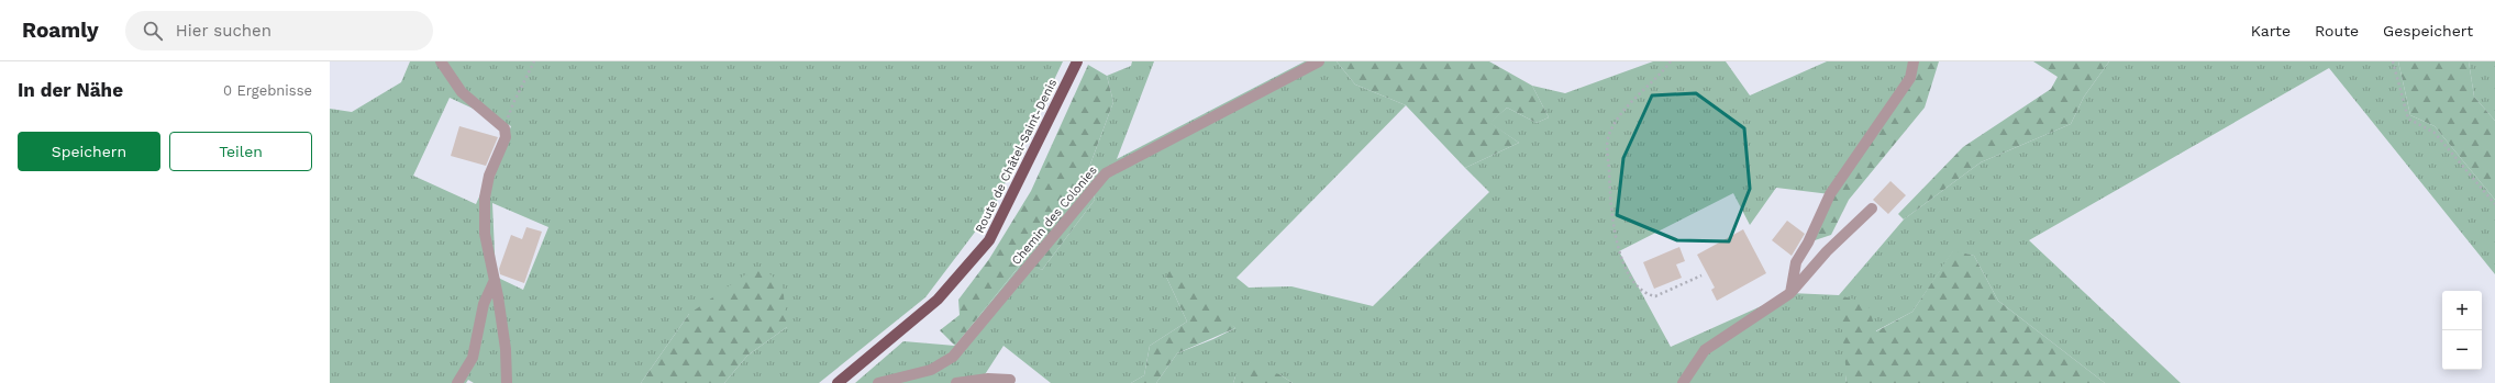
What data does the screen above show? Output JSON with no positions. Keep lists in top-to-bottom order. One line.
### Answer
{"streets":{"main road":["Route de Châtel-Saint-Denis"],"street":["Chemin des Colonies"]},"page":{"header":"Roamly","search":"Hier suchen","nav":["Karte","Route","Gespeichert"],"heading":["In der Nähe","0 Ergebnisse"],"buttons":["Speichern","Teilen"],"map_buttons":["+","−"]}}
